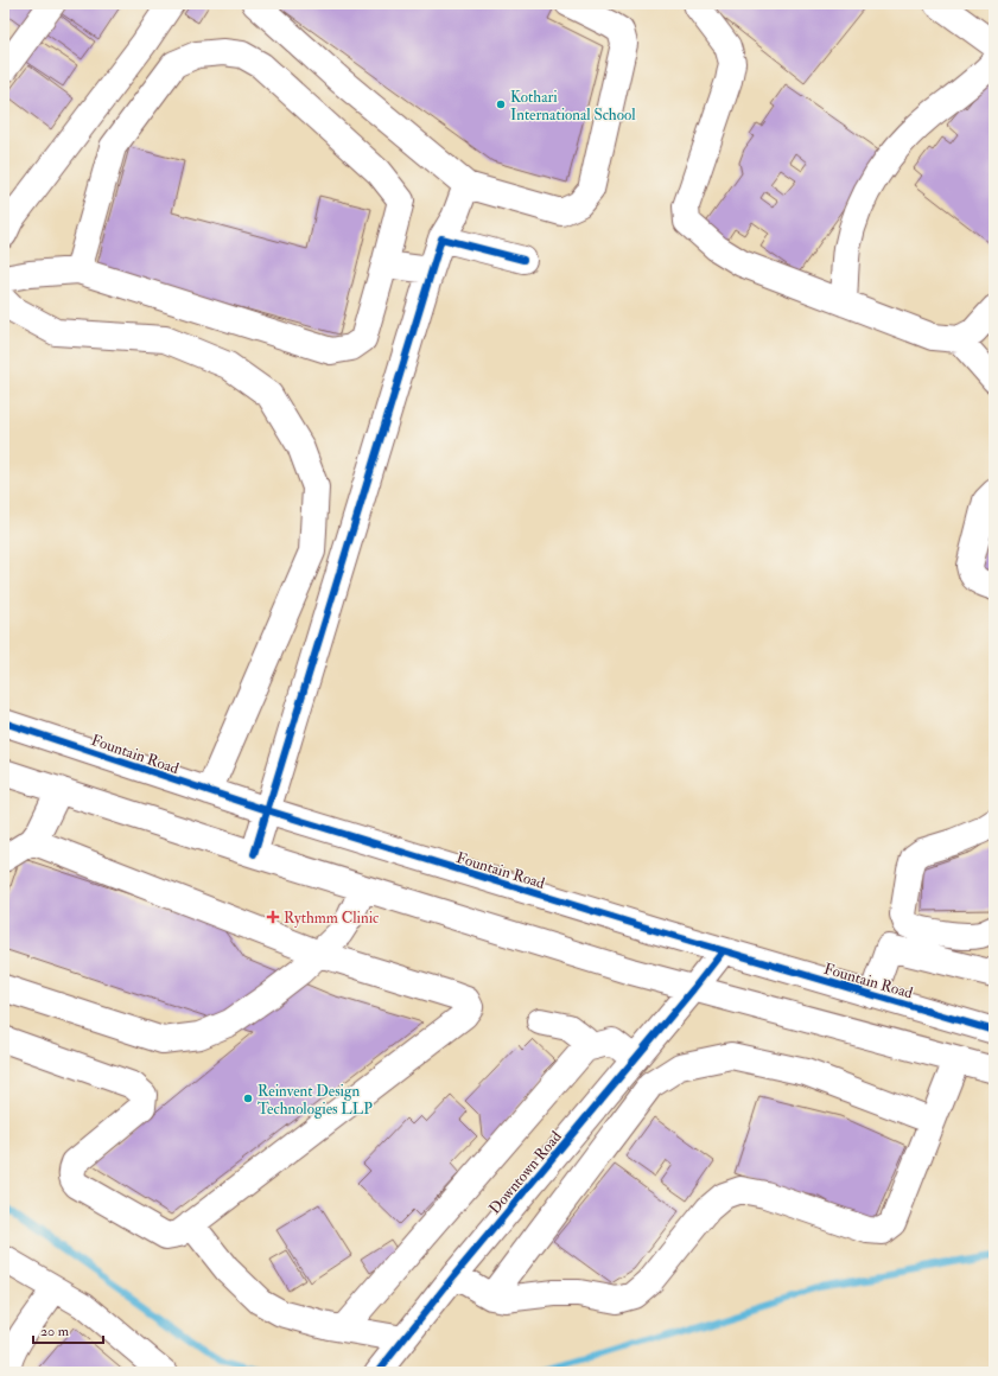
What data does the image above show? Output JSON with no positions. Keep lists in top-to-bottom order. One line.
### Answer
{"streets":{"street":["Fountain Road","Downtown Road"]},"crossings":[["Fountain Road","Downtown Road"]],"places":{"other":["Kothari International School","Reinvent Design Technologies LLP"],"health":["Rythmm Clinic"]},"scale_bar":"20 m"}
